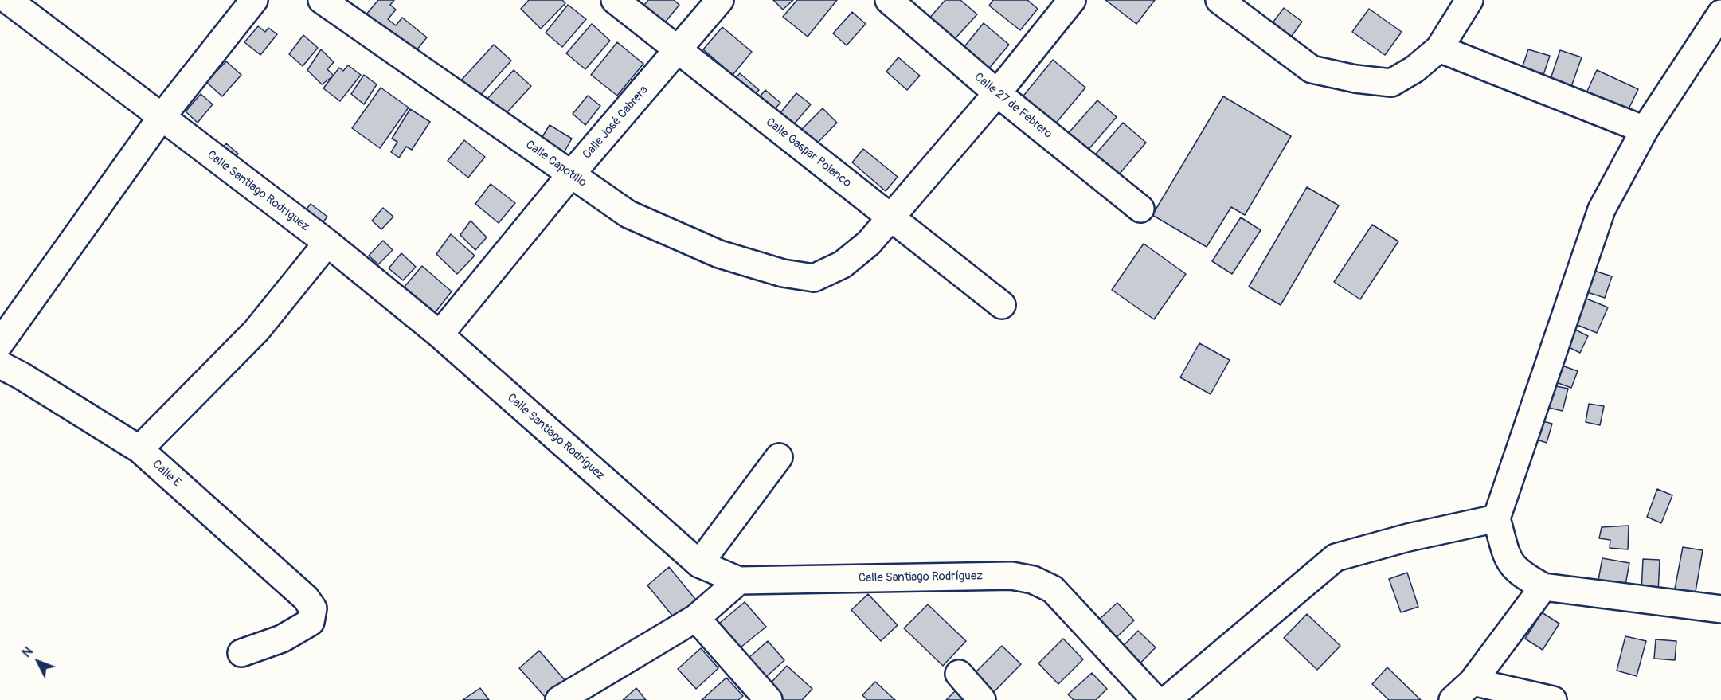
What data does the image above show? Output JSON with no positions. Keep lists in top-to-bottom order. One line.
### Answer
{"streets":{"street":["Calle 27 de Febrero","Calle José Cabrera","Calle Gaspar Polanco","Calle Capotillo","Calle Santiago Rodríguez","Calle E"]},"crossings":[["Calle José Cabrera","Calle Gaspar Polanco"],["Calle José Cabrera","Calle Capotillo"],["Calle José Cabrera","Calle Santiago Rodríguez"],["Calle Gaspar Polanco","Calle Capotillo"]],"north":"top left"}
